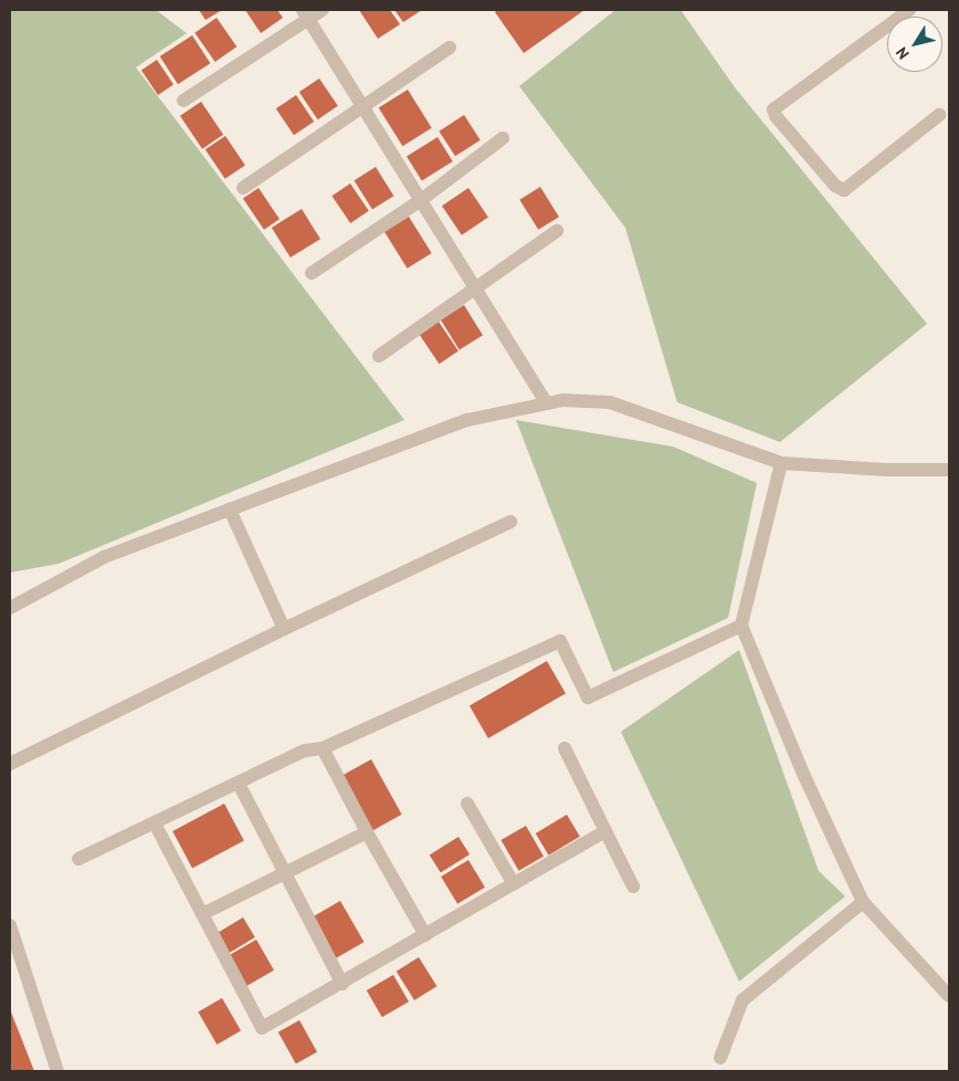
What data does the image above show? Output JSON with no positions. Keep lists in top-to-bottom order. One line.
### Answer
{"north":"bottom left"}
